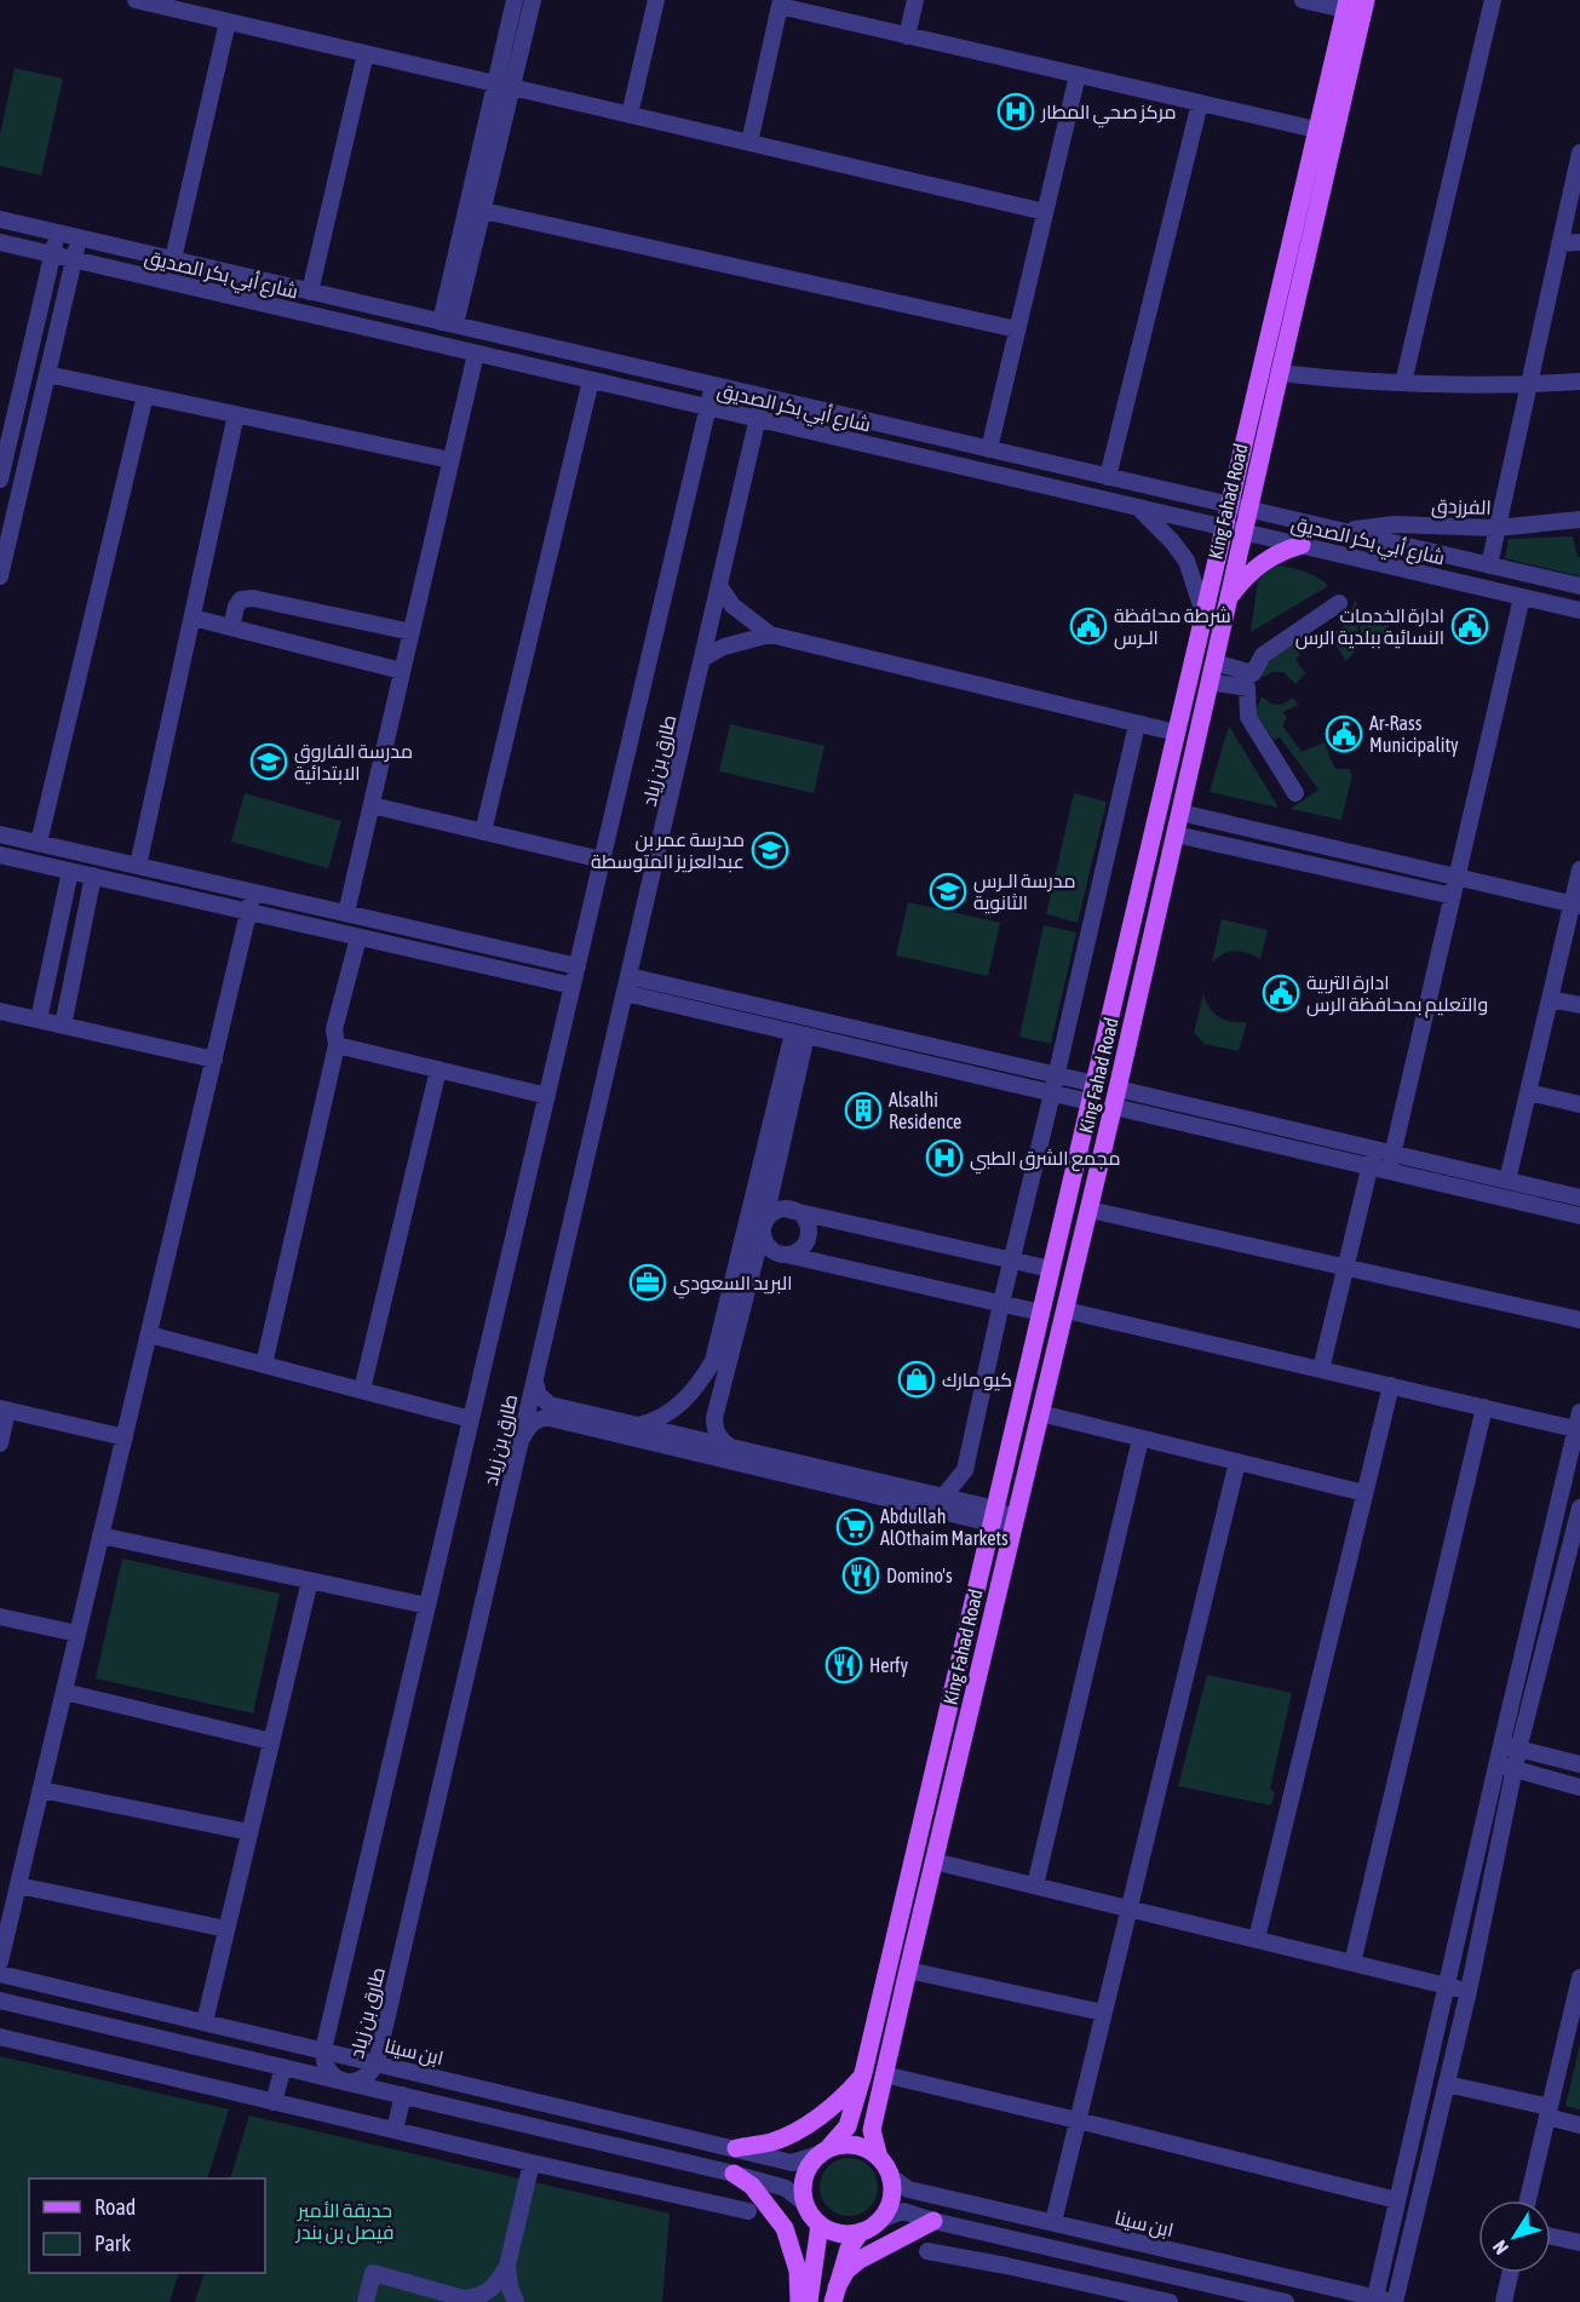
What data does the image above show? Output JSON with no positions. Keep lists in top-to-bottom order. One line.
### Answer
{"streets":{"main road":["King Fahad Road"],"street":["شارع أبي بكر الصديق","الفرزدق","طارق بن زياد","ابن سينا"]},"crossings":[["شارع أبي بكر الصديق","King Fahad Road"],["شارع أبي بكر الصديق","الفرزدق"],["شارع أبي بكر الصديق","طارق بن زياد"],["King Fahad Road","ابن سينا"],["طارق بن زياد","ابن سينا"]],"parks":["حديقة الأمير فيصل بن بندر"],"places":{"hospital":["مركز صحي المطار","مجمع الشرق الطبي"],"public building":["شرطة محافظة الـرس","ادارة الخدمات النسائية ببلدية الرس","Ar-Rass Municipality","ادارة التربية والتعليم بمحافظة الرس"],"school or university":["مدرسة الفاروق الابتدائية","مدرسة عمر بن عبدالعزيز المتوسطة","مدرسة الـرس الثانوية"],"building":["Alsalhi Residence"],"office":["البريد السعودي"],"shop":["كيو مارك"],"supermarket":["Abdullah AlOthaim Markets"],"restaurant":["Domino's","Herfy"]},"legend":["Road","Park"],"north":"bottom left"}
